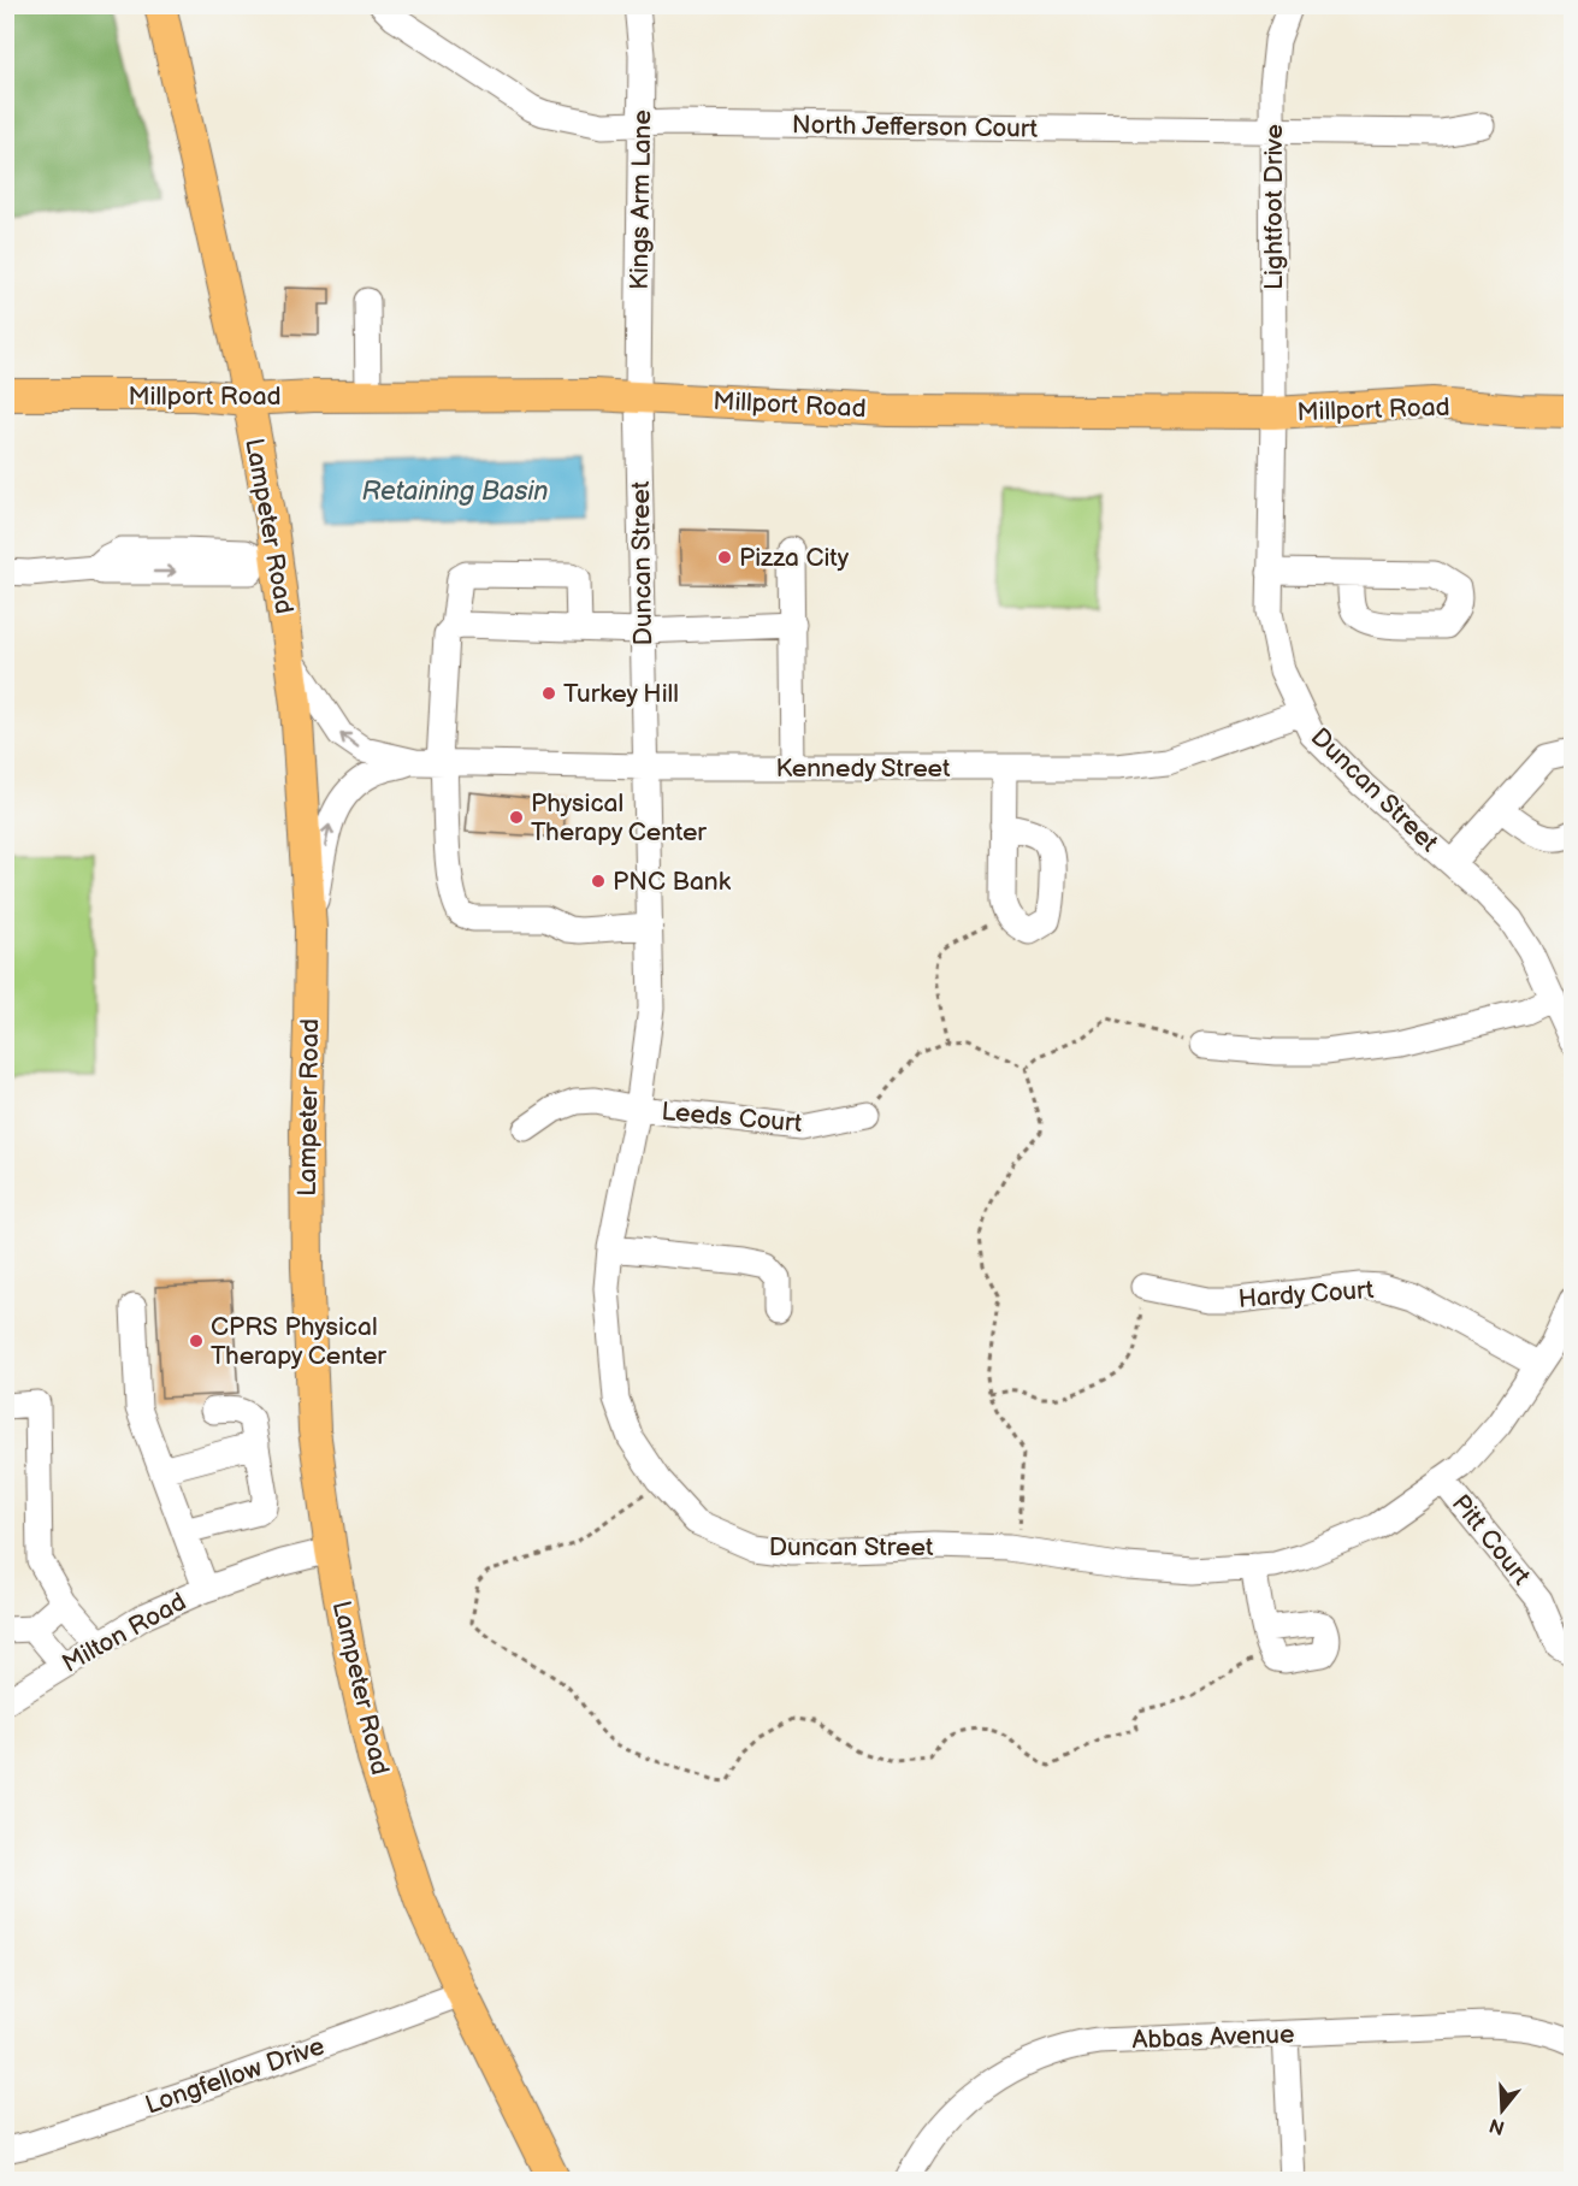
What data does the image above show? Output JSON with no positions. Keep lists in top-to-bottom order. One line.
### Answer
{"streets":{"main road":["Millport Road","Lampeter Road"],"street":["North Jefferson Court","Kings Arm Lane","Lightfoot Drive","Duncan Street","Kennedy Street","Leeds Court","Hardy Court","Pitt Court","Milton Road","Abbas Avenue","Longfellow Drive"]},"crossings":[["North Jefferson Court","Kings Arm Lane"],["North Jefferson Court","Lightfoot Drive"],["Kings Arm Lane","Millport Road"],["Kings Arm Lane","Duncan Street"],["Lightfoot Drive","Millport Road"],["Lightfoot Drive","Duncan Street"],["Millport Road","Lampeter Road"],["Millport Road","Duncan Street"],["Lampeter Road","Kennedy Street"],["Lampeter Road","Milton Road"],["Lampeter Road","Longfellow Drive"],["Duncan Street","Kennedy Street"],["Duncan Street","Leeds Court"],["Duncan Street","Hardy Court"],["Duncan Street","Pitt Court"]],"water":["Retaining Basin"],"places":["Pizza City","Turkey Hill","Physical Therapy Center","PNC Bank","CPRS Physical Therapy Center"],"north":"bottom"}
